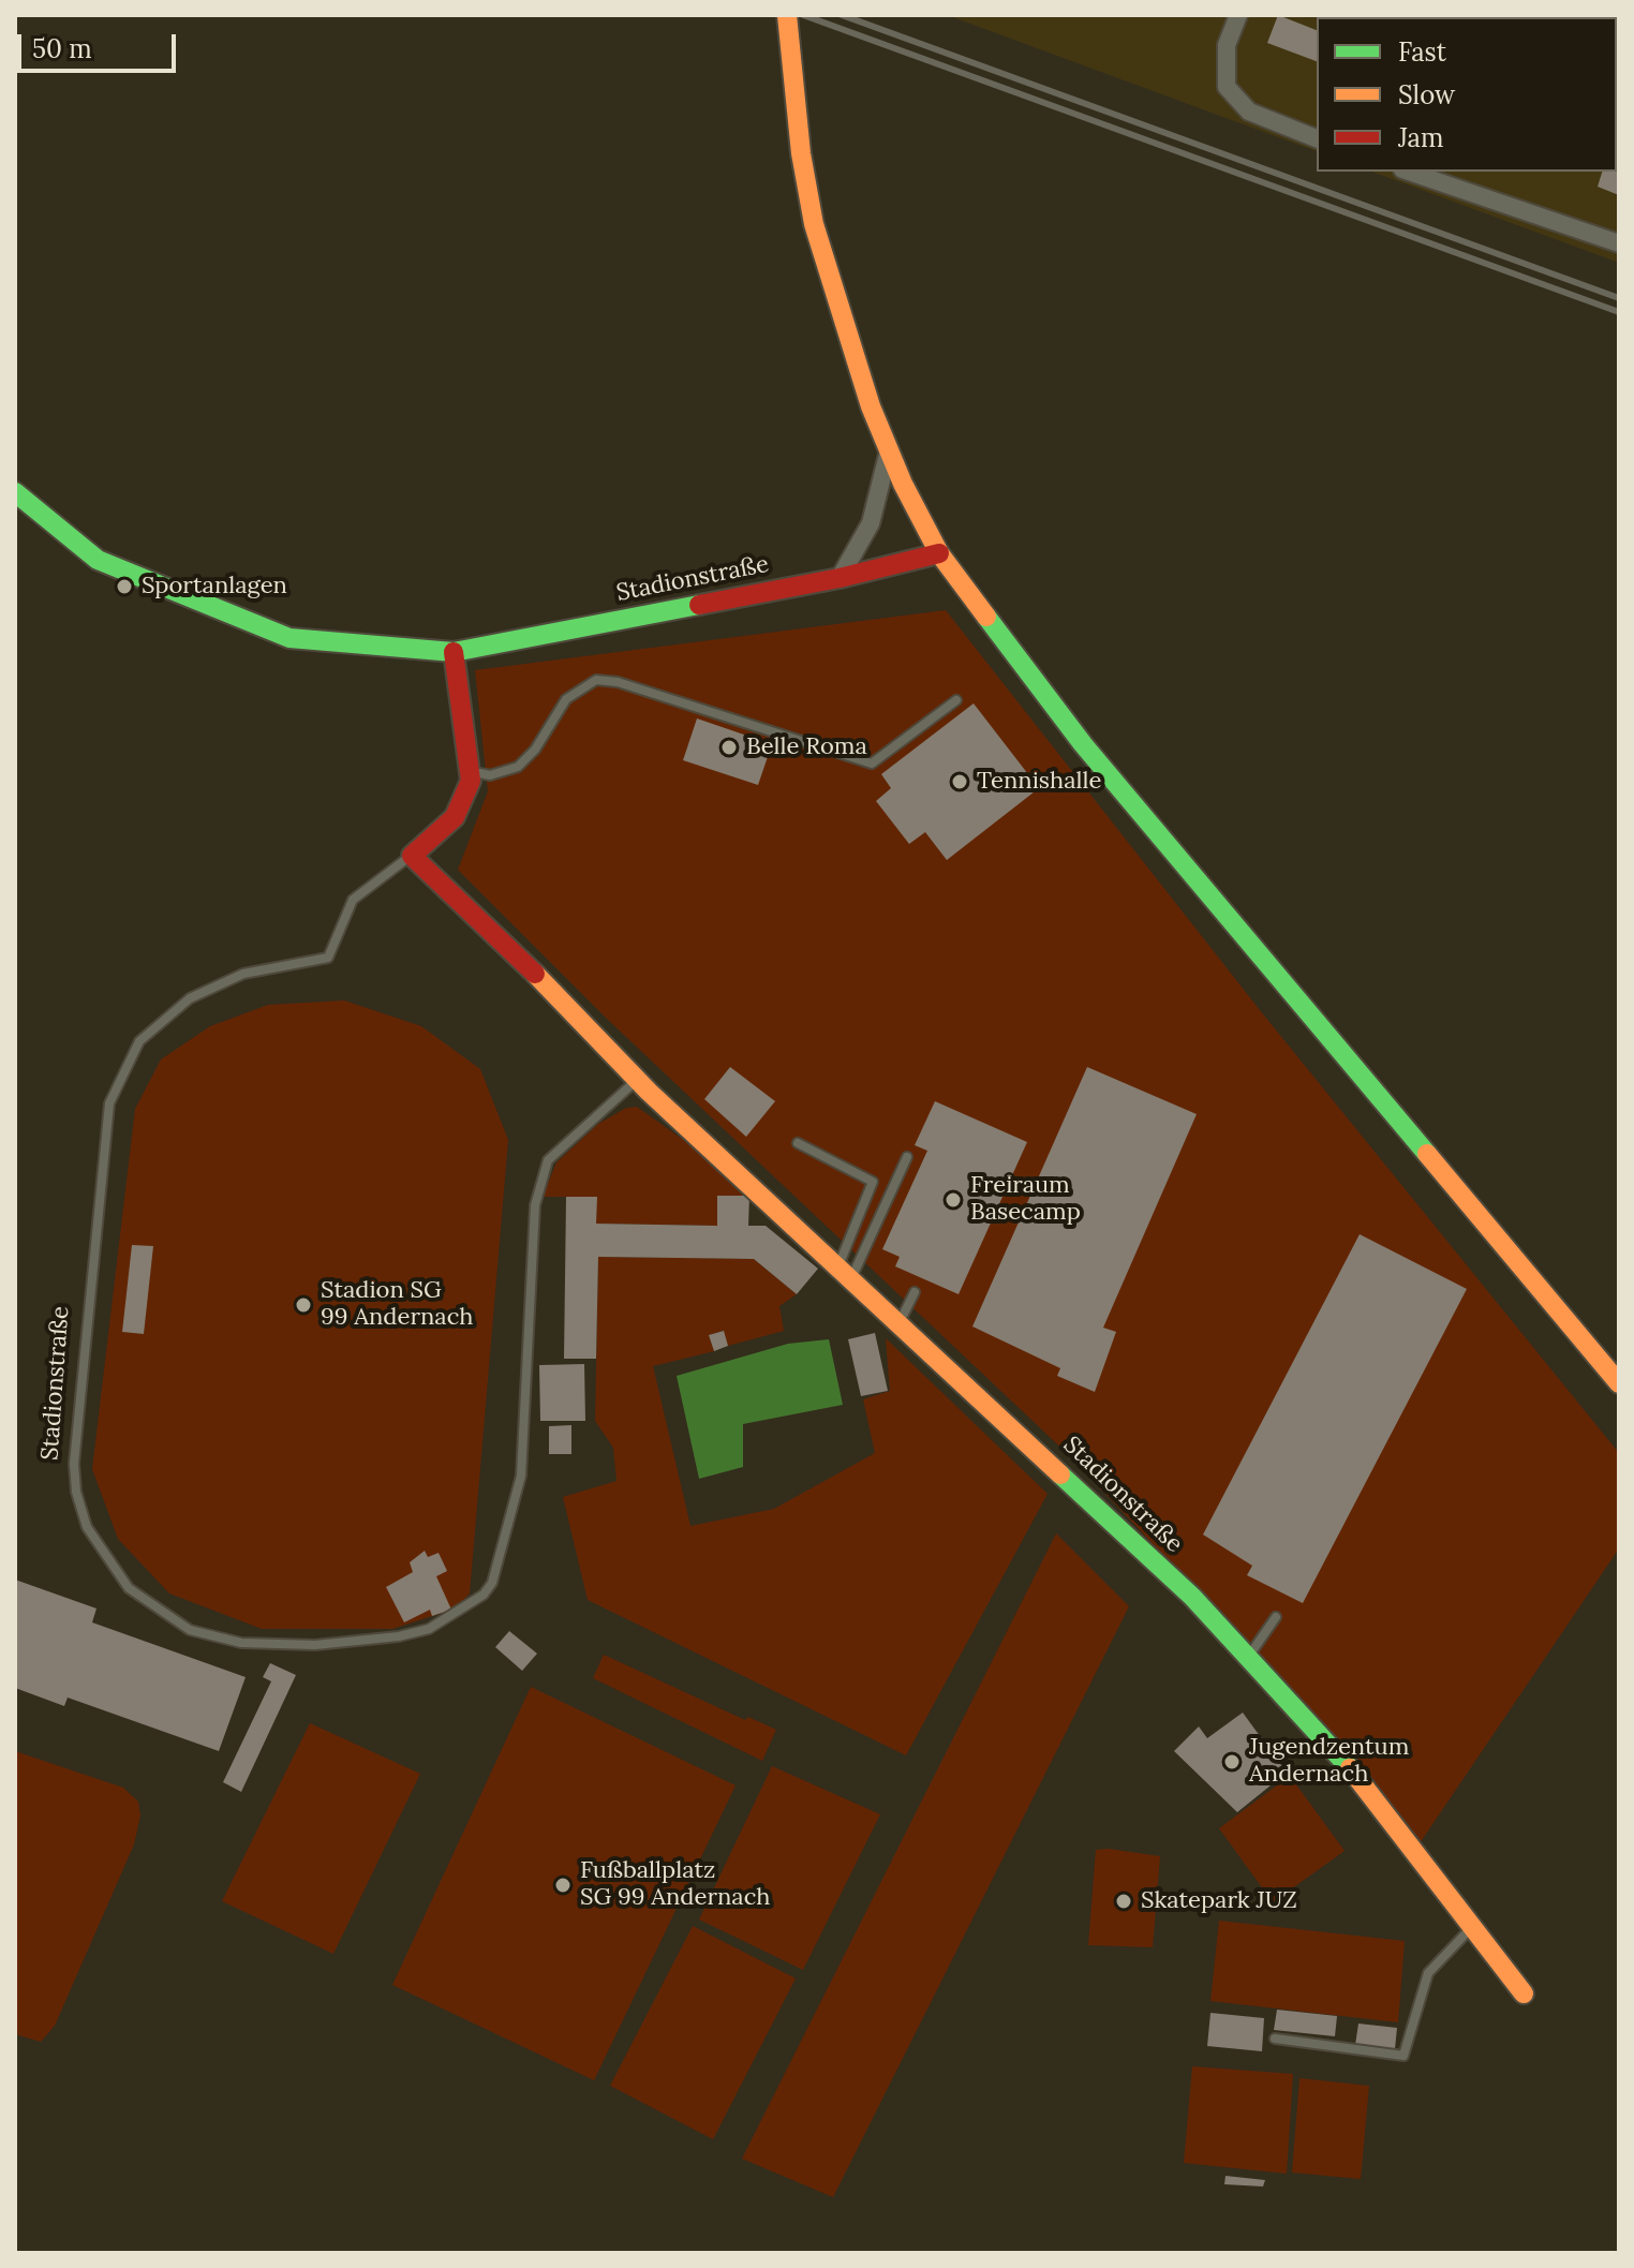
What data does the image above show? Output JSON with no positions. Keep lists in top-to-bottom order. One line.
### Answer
{"streets":{"street":["Stadionstraße"]},"places":["Sportanlagen","Belle Roma","Tennishalle","Freiraum Basecamp","Stadion SG 99 Andernach","Jugendzentum Andernach","Fußballplatz SG 99 Andernach","Skatepark JUZ"],"legend":["Fast","Slow","Jam"],"scale_bar":"50 m"}
